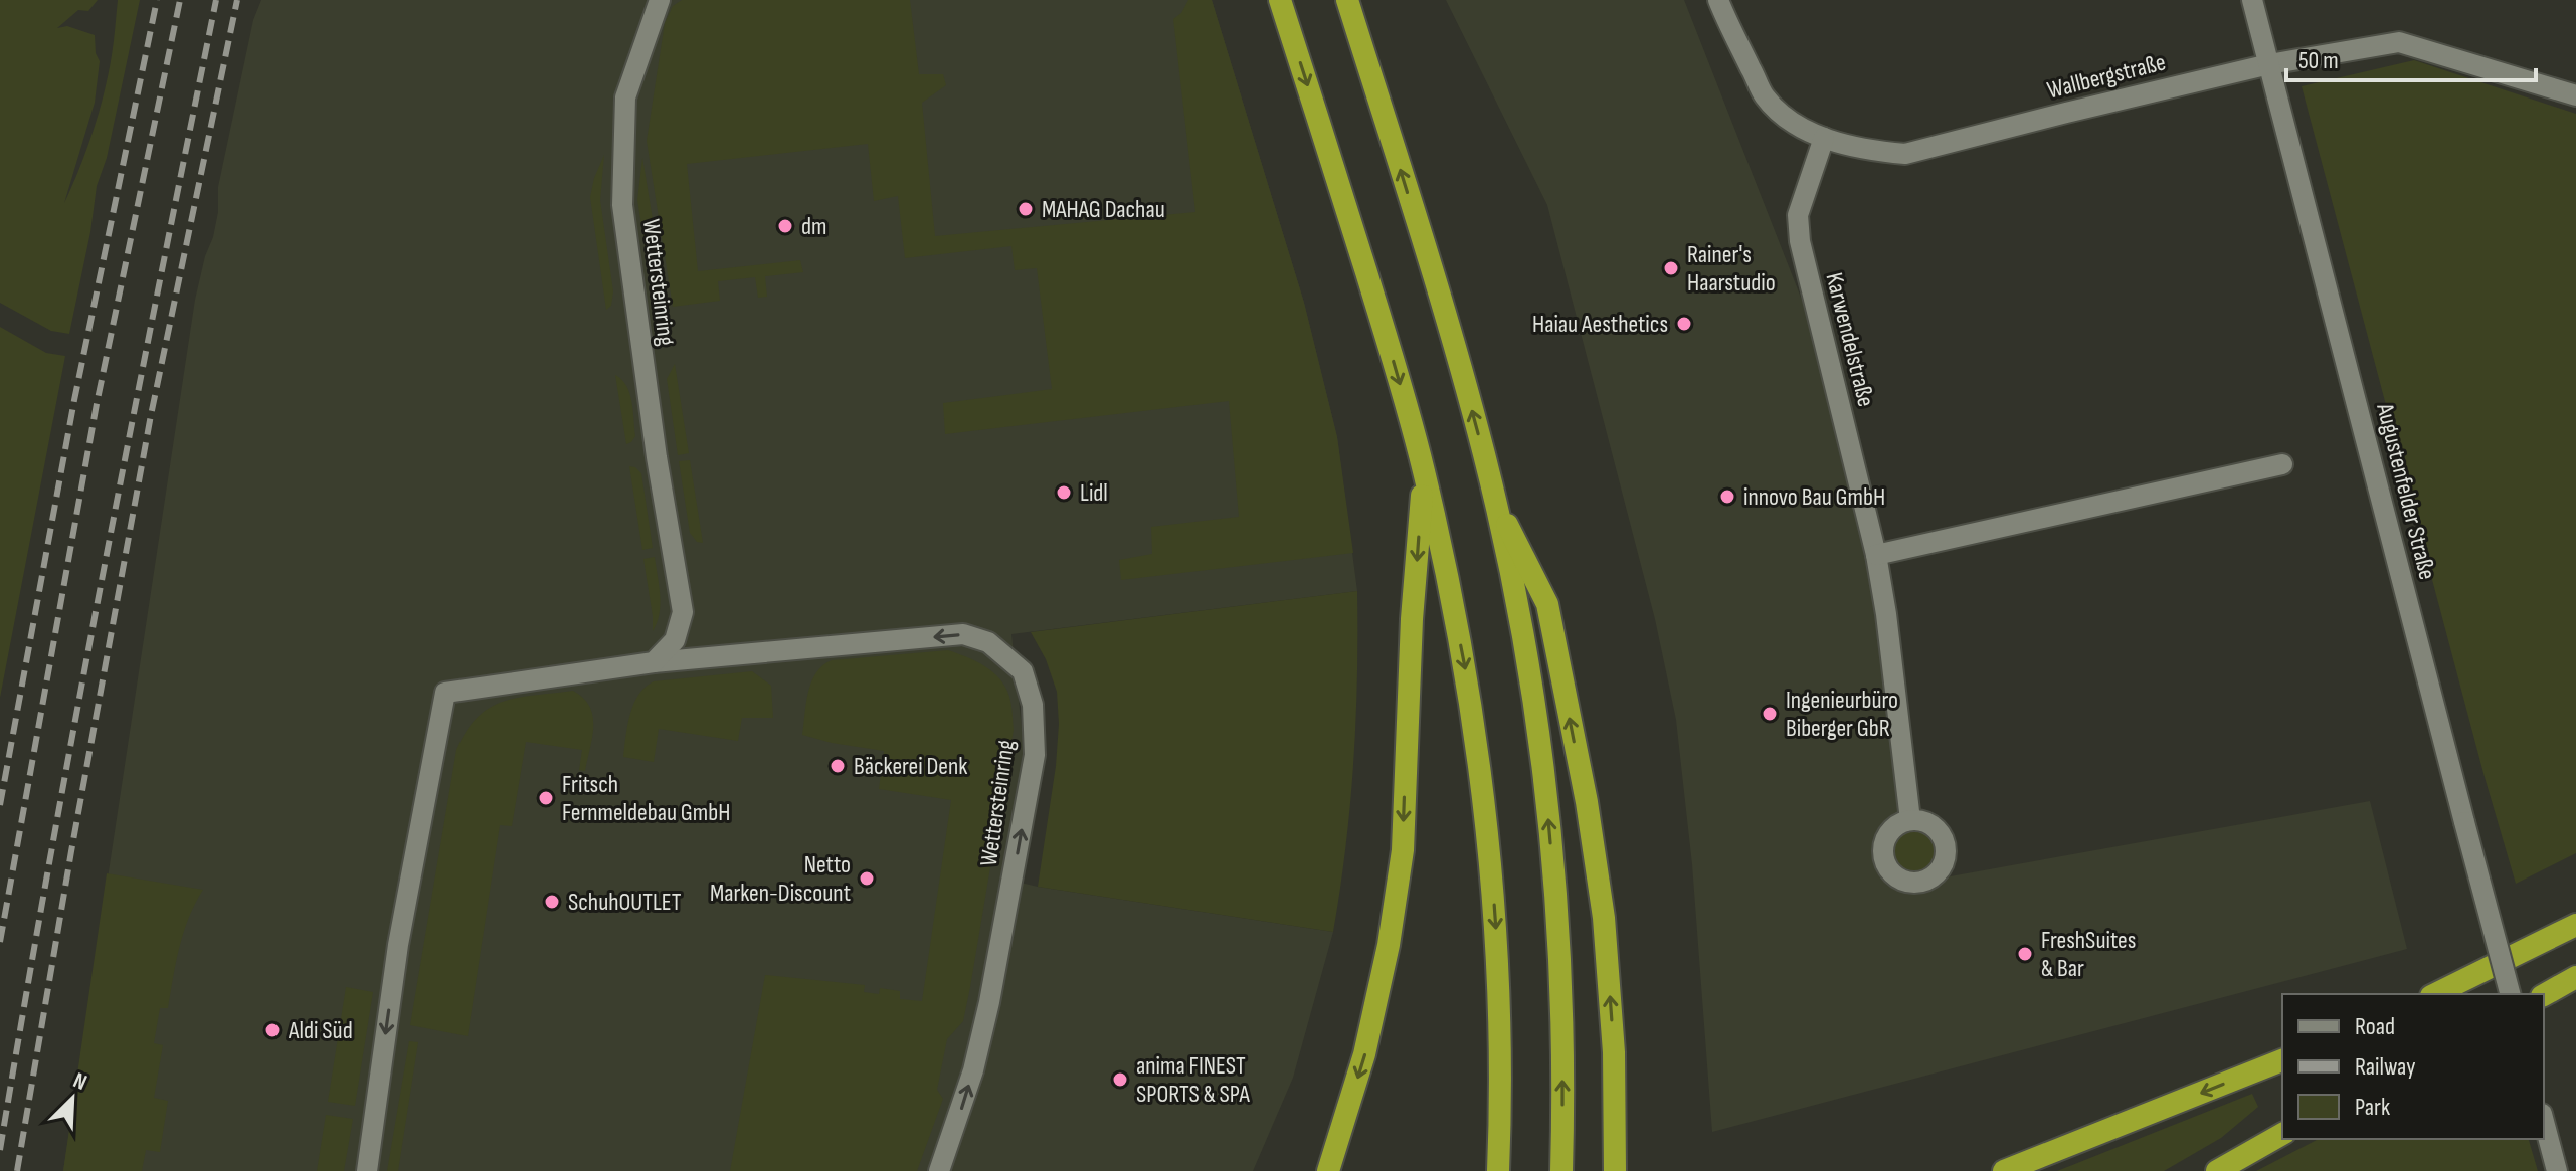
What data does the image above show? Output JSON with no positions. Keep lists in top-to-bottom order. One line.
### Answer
{"streets":{"street":["Wallbergstraße","Wettersteinring","Karwendelstraße","Augustenfelder Straße"]},"crossings":[["Wallbergstraße","Karwendelstraße"],["Wallbergstraße","Augustenfelder Straße"]],"places":["MAHAG Dachau","dm","Rainer's Haarstudio","Haiau Aesthetics","Lidl","innovo Bau GmbH","Ingenieurbüro Biberger GbR","Bäckerei Denk","Fritsch Fernmeldebau GmbH","Netto Marken-Discount","SchuhOUTLET","FreshSuites & Bar","Aldi Süd","anima FINEST SPORTS & SPA"],"legend":["Road","Railway","Park"],"scale_bar":"50 m","north":"top right"}
